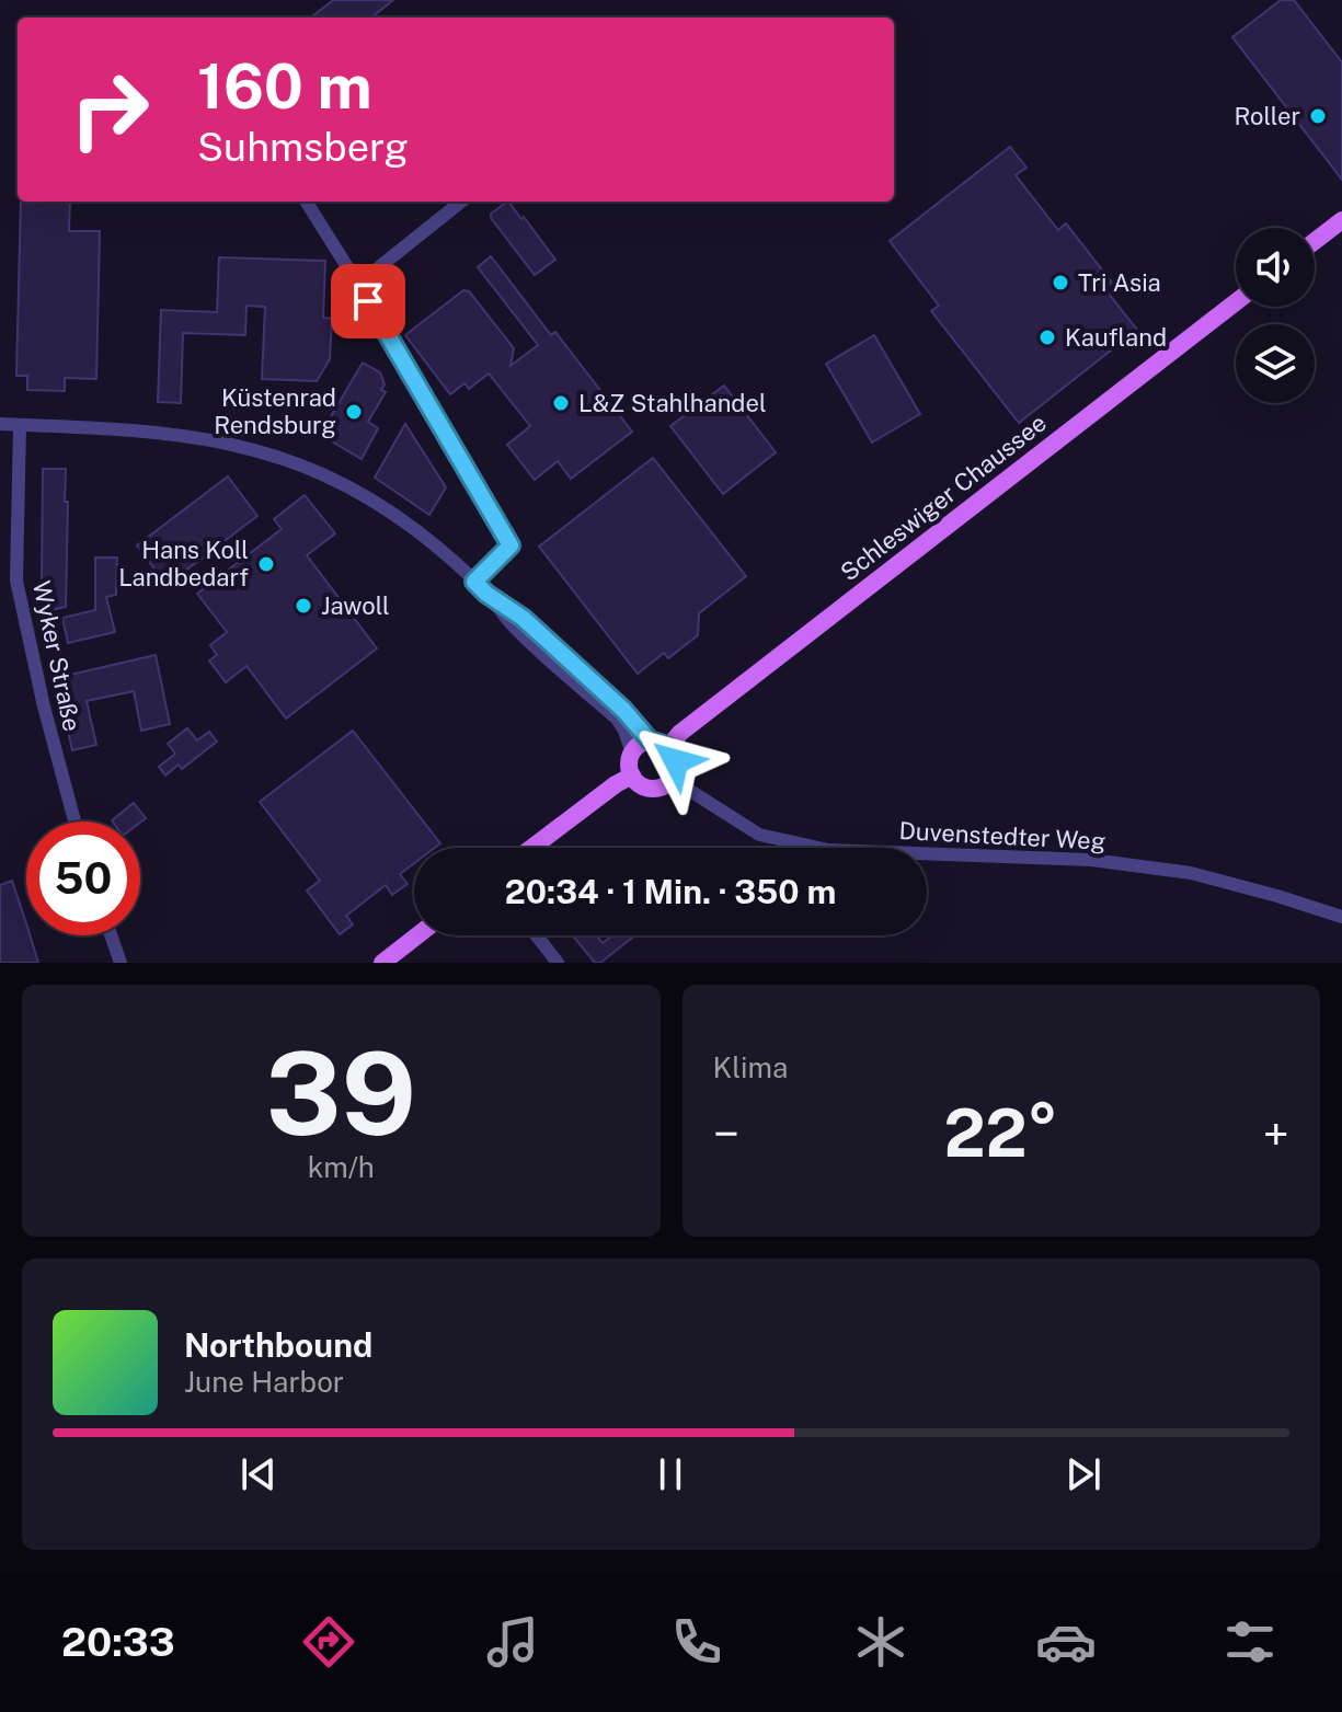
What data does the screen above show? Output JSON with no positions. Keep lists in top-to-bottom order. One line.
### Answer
{"streets":{"main road":["Schleswiger Chaussee"],"street":["Wyker Straße","Duvenstedter Weg"]},"crossings":[["Schleswiger Chaussee","Duvenstedter Weg"]],"places":["Roller","Tri Asia","Kaufland","L&Z Stahlhandel","Küstenrad Rendsburg","Hans Koll Landbedarf","Jawoll"],"page":{"turn":["160 m","Suhmsberg"],"limit":"50","trip":"20:34 · 1 Min. · 350 m","tile":[["39","km/h"],"Klima"],"heat":["−","22°","+"],"song":["Northbound","June Harbor"],"tabs":"20:33"}}
